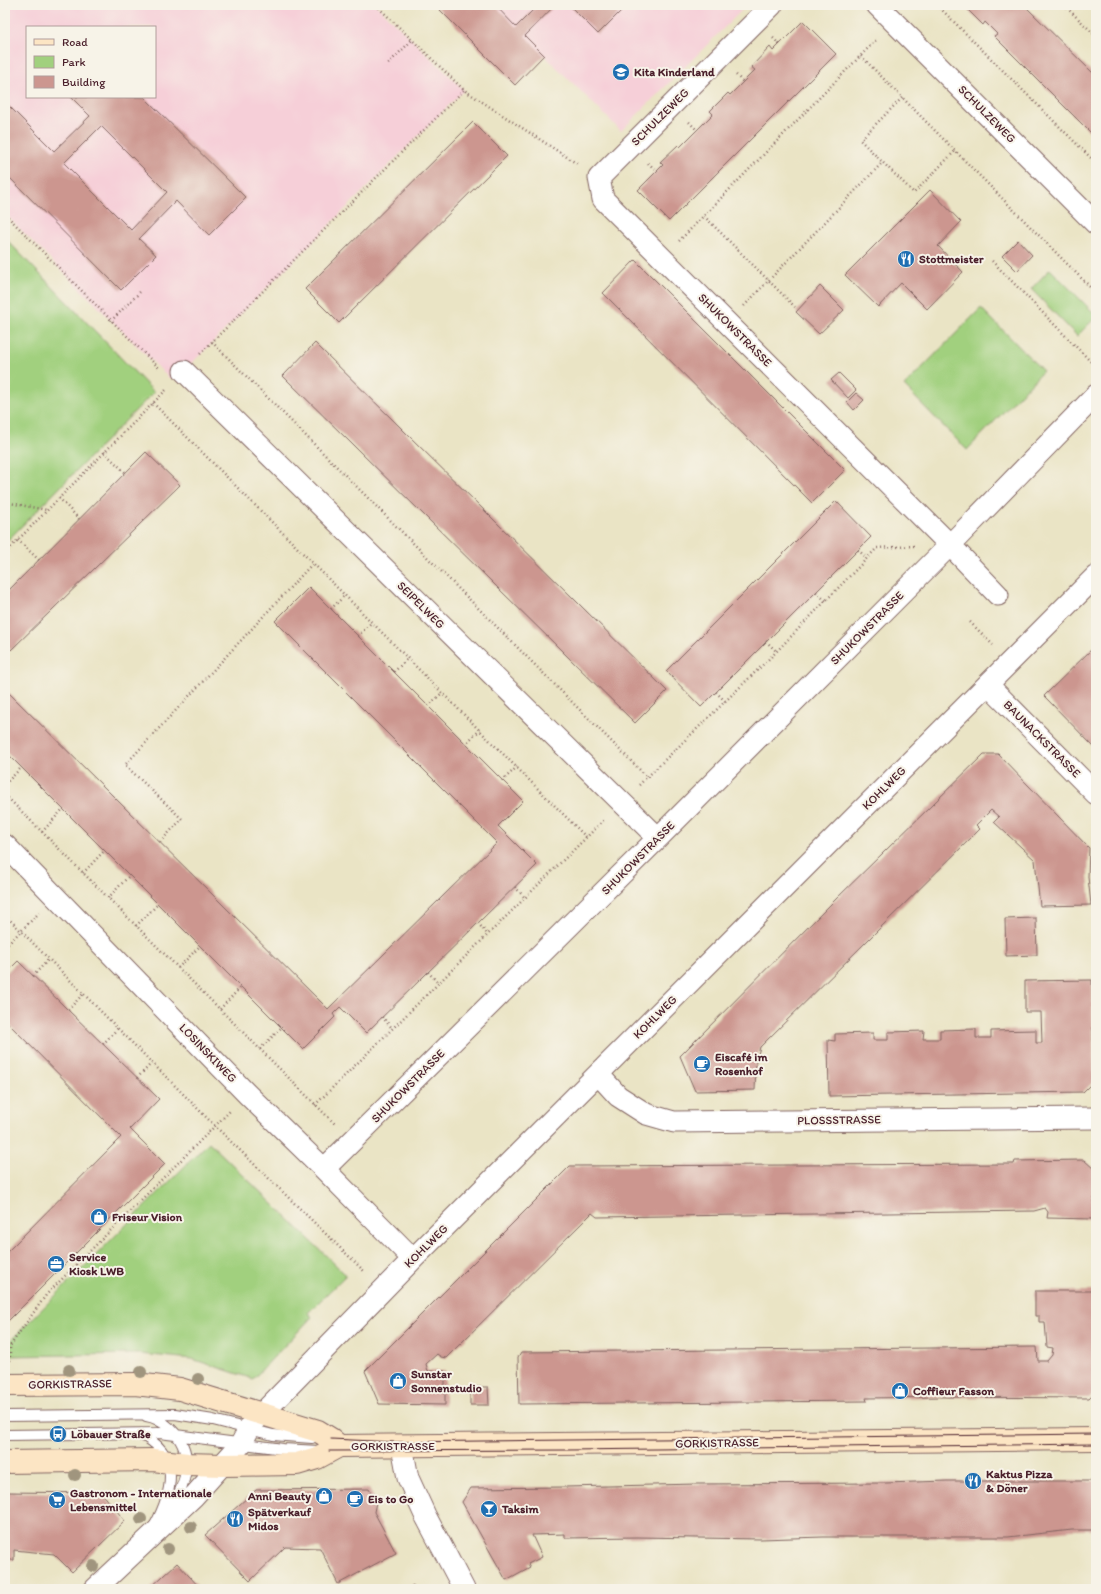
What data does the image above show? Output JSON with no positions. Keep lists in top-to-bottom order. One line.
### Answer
{"streets":{"main road":["GORKISTRASSE"],"street":["SCHULZEWEG","SHUKOWSTRASSE","SEIPELWEG","BAUNACKSTRASSE","KOHLWEG","LOSINSKIWEG","PLOSSSTRASSE"]},"crossings":[["SCHULZEWEG","SHUKOWSTRASSE"],["SHUKOWSTRASSE","SEIPELWEG"],["SHUKOWSTRASSE","LOSINSKIWEG"],["BAUNACKSTRASSE","KOHLWEG"],["KOHLWEG","LOSINSKIWEG"],["KOHLWEG","PLOSSSTRASSE"],["KOHLWEG","GORKISTRASSE"]],"places":{"school or university":["Kita Kinderland"],"restaurant":["Stottmeister","Kaktus Pizza & Döner","Spätverkauf Midos"],"cafe":["Eiscafé im Rosenhof","Eis to Go"],"shop":["Friseur Vision","Sunstar Sonnenstudio","Coffieur Fasson","Anni Beauty"],"office":["Service Kiosk LWB"],"bus stop":["Löbauer Straße"],"supermarket":["Gastronom - Internationale Lebensmittel"],"bar":["Taksim"]},"legend":["Road","Park","Building"]}
